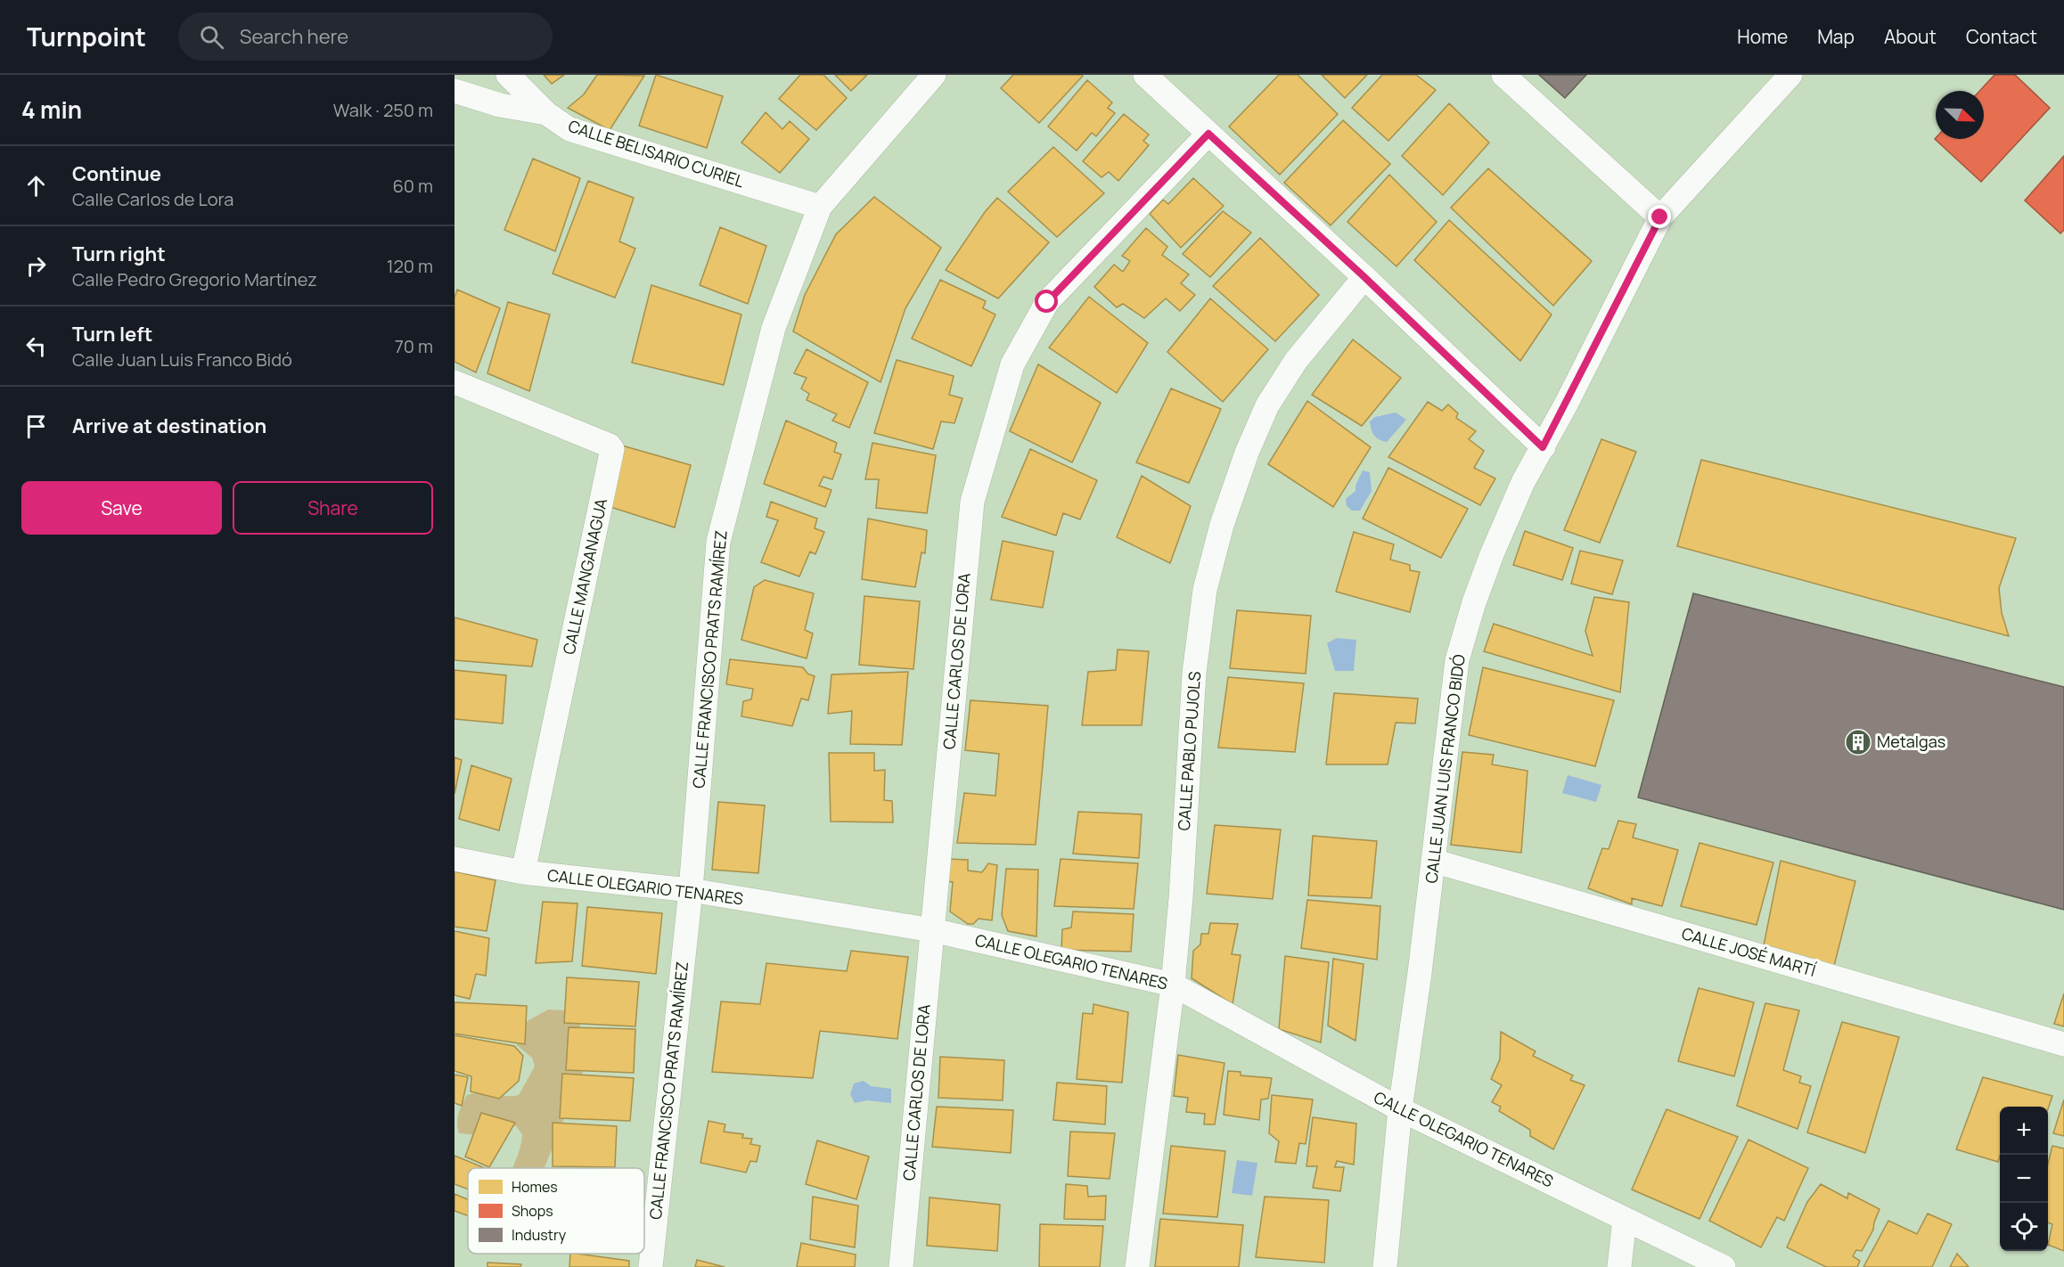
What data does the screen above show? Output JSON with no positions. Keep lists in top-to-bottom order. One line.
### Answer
{"streets":{"street":["CALLE BELISARIO CURIEL","CALLE MANGANAGUA","CALLE FRANCISCO PRATS RAMÍREZ","CALLE CARLOS DE LORA","CALLE PABLO PUJOLS","CALLE JUAN LUIS FRANCO BIDÓ","CALLE OLEGARIO TENARES","CALLE JOSÉ MARTÍ"]},"crossings":[["CALLE BELISARIO CURIEL","CALLE FRANCISCO PRATS RAMÍREZ"],["CALLE MANGANAGUA","CALLE OLEGARIO TENARES"],["CALLE FRANCISCO PRATS RAMÍREZ","CALLE OLEGARIO TENARES"],["CALLE CARLOS DE LORA","CALLE OLEGARIO TENARES"],["CALLE PABLO PUJOLS","CALLE OLEGARIO TENARES"],["CALLE JUAN LUIS FRANCO BIDÓ","CALLE OLEGARIO TENARES"],["CALLE JUAN LUIS FRANCO BIDÓ","CALLE JOSÉ MARTÍ"]],"places":{"building":["Metalgas"]},"legend":["Homes","Shops","Industry"],"north":"bottom right","page":{"header":"Turnpoint","search":"Search here","nav":["Home","Map","About","Contact"],"heading":["4 min","Walk · 250 m"],"list":[["Continue","Calle Carlos de Lora","60 m"],["Turn right","Calle Pedro Gregorio Martínez","120 m"],["Turn left","Calle Juan Luis Franco Bidó","70 m"],"Arrive at destination"],"buttons":["Save","Share"],"map_buttons":["+","−"]}}
